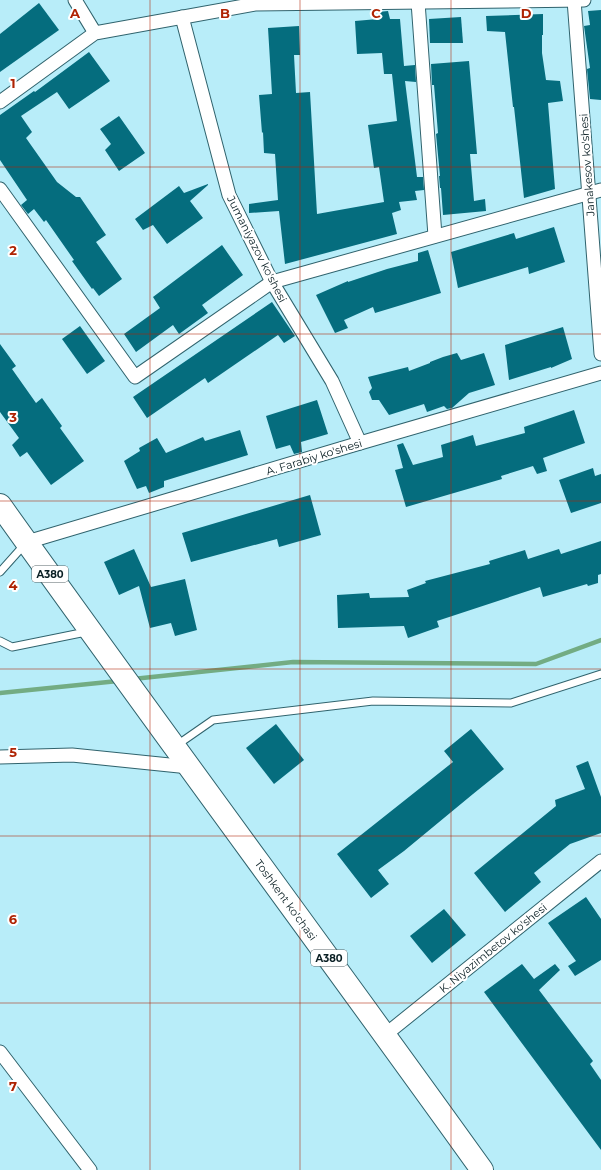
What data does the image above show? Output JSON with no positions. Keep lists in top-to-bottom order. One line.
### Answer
{"streets":{"highway":["A380","Toshkent ko'chasi"],"street":["Janakesov ko'shesi","Jumaniyazov ko'shesi","A. Farabiy ko'shesi","K. Niyazimbetov ko'shesi"]},"crossings":[["Jumaniyazov ko'shesi","A. Farabiy ko'shesi"],["A. Farabiy ko'shesi","A380"],["A380","Toshkent ko'chasi"],["Toshkent ko'chasi","K. Niyazimbetov ko'shesi"]],"grid":{"columns":["A","B","C","D"],"rows":["1","2","3","4","5","6","7"]}}
